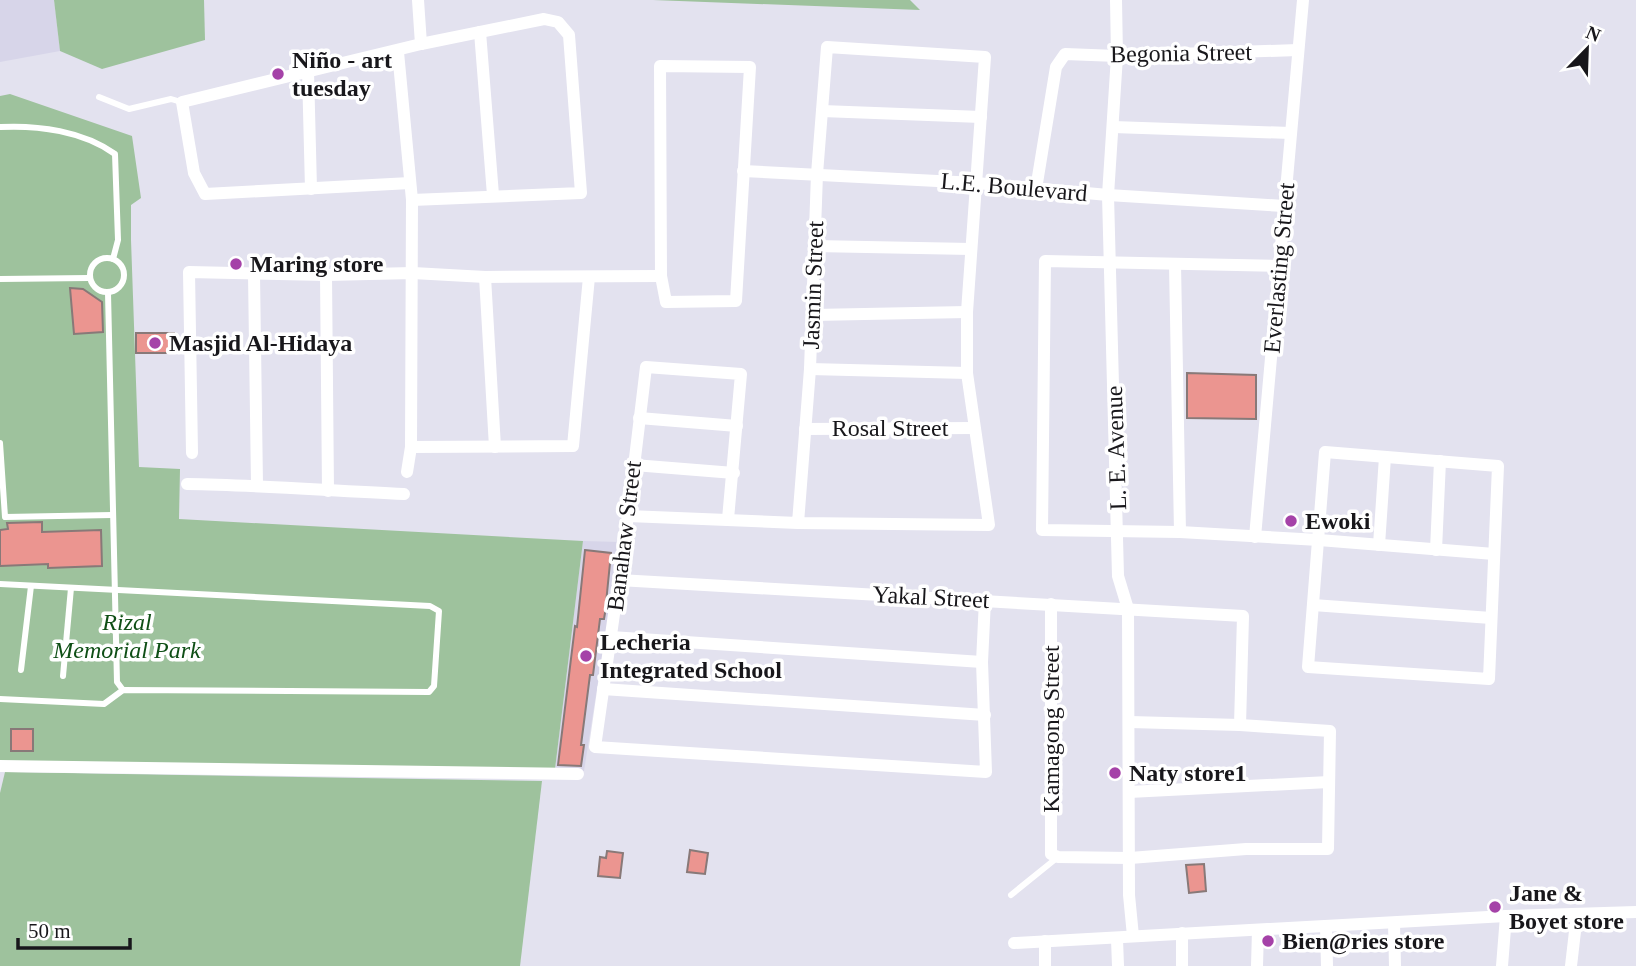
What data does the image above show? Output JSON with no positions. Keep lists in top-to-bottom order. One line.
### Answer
{"streets":{"street":["Begonia Street","L.E. Boulevard","Everlasting Street","Jasmin Street","Rosal Street","L. E. Avenue","Banahaw Street","Yakal Street","Kamagong Street"]},"crossings":[["Begonia Street","L.E. Boulevard"],["Begonia Street","Everlasting Street"],["Begonia Street","L. E. Avenue"],["L.E. Boulevard","Everlasting Street"],["L.E. Boulevard","Jasmin Street"],["L.E. Boulevard","L. E. Avenue"],["Jasmin Street","Rosal Street"],["L. E. Avenue","Yakal Street"],["Banahaw Street","Yakal Street"],["Yakal Street","Kamagong Street"]],"parks":["Rizal Memorial Park"],"places":["Niño - art tuesday","Maring store","Masjid Al-Hidaya","Ewoki","Lecheria Integrated School","Naty store1","Jane & Boyet store","Bien@ries store"],"scale_bar":"50 m","north":"top right"}
